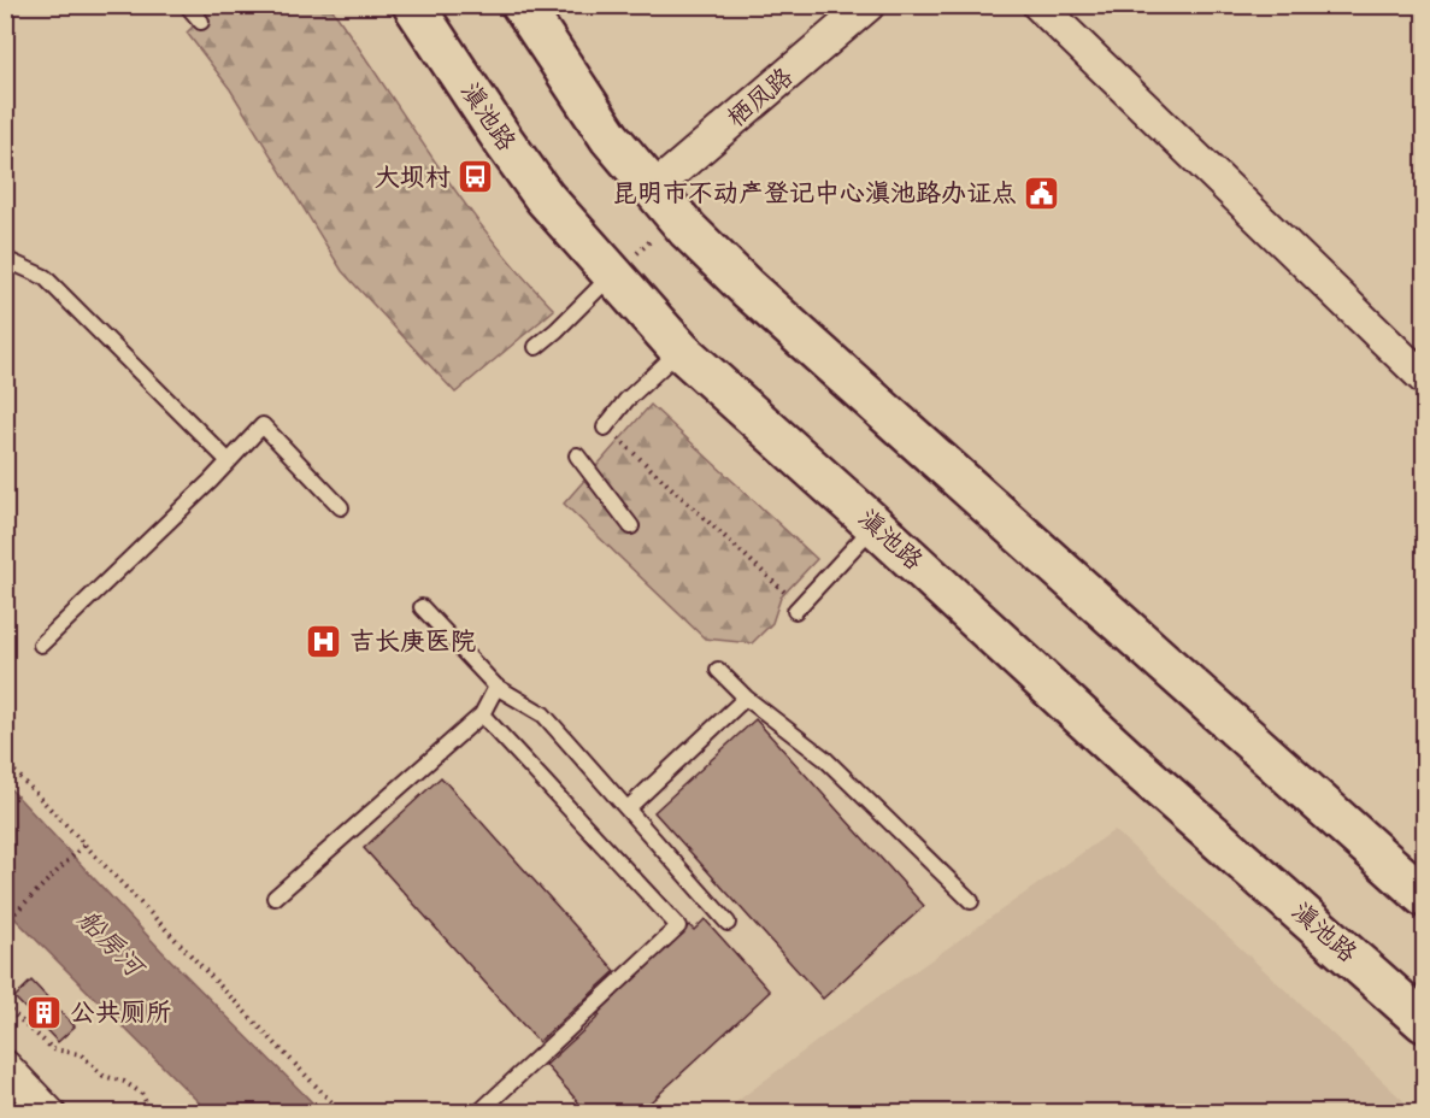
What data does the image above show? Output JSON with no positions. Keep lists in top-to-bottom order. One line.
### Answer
{"streets":{"main road":["滇池路"],"street":["栖凤路"]},"water":["船房河"],"places":{"bus stop":["大坝村"],"public building":["昆明市不动产登记中心滇池路办证点"],"hospital":["吉长庚医院"],"building":["公共厕所"]}}
